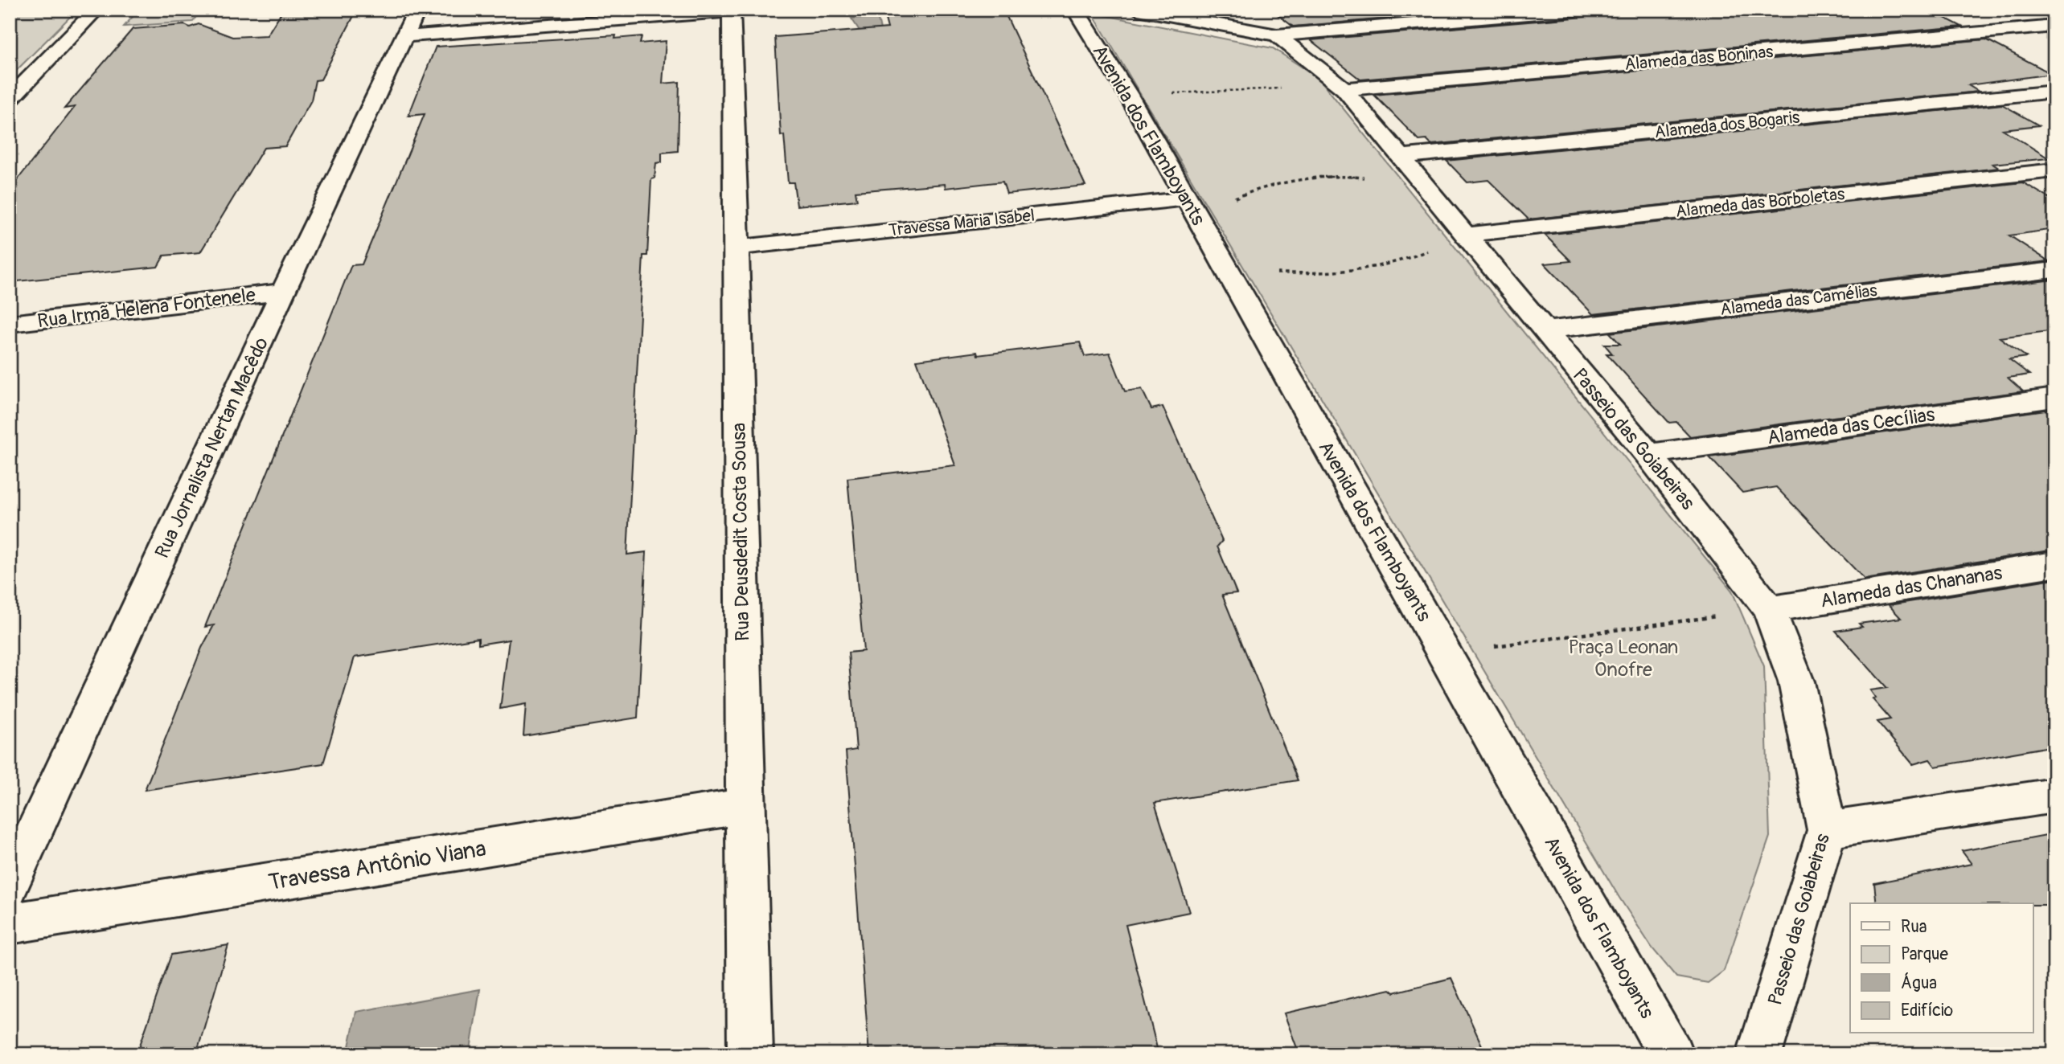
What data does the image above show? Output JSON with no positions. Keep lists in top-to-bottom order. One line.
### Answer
{"streets":{"street":["Alameda das Boninas","Alameda dos Bogaris","Avenida dos Flamboyants","Alameda das Borboletas","Travessa Maria Isabel","Alameda das Camélias","Rua Irmã Helena Fontenele","Alameda das Cecílias","Passeio das Goiabeiras","Rua Jornalista Nertan Macêdo","Rua Deusdedit Costa Sousa","Alameda das Chananas","Travessa Antônio Viana"]},"crossings":[["Alameda das Boninas","Passeio das Goiabeiras"],["Alameda dos Bogaris","Passeio das Goiabeiras"],["Avenida dos Flamboyants","Travessa Maria Isabel"],["Alameda das Borboletas","Passeio das Goiabeiras"],["Travessa Maria Isabel","Rua Deusdedit Costa Sousa"],["Alameda das Camélias","Passeio das Goiabeiras"],["Rua Irmã Helena Fontenele","Rua Jornalista Nertan Macêdo"],["Alameda das Cecílias","Passeio das Goiabeiras"],["Passeio das Goiabeiras","Alameda das Chananas"],["Rua Deusdedit Costa Sousa","Travessa Antônio Viana"]],"parks":["Praça Leonan Onofre"],"legend":["Rua","Parque","Água","Edifício"]}
